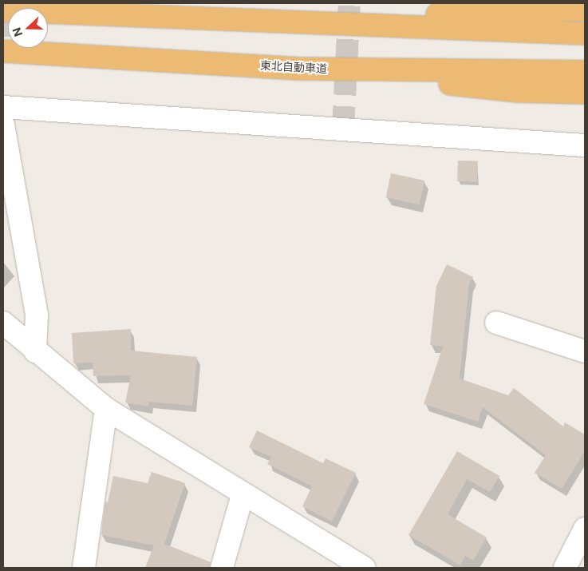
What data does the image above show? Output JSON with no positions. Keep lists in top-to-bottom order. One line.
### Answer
{"streets":{"highway":["東北自動車道"]},"north":"left"}
